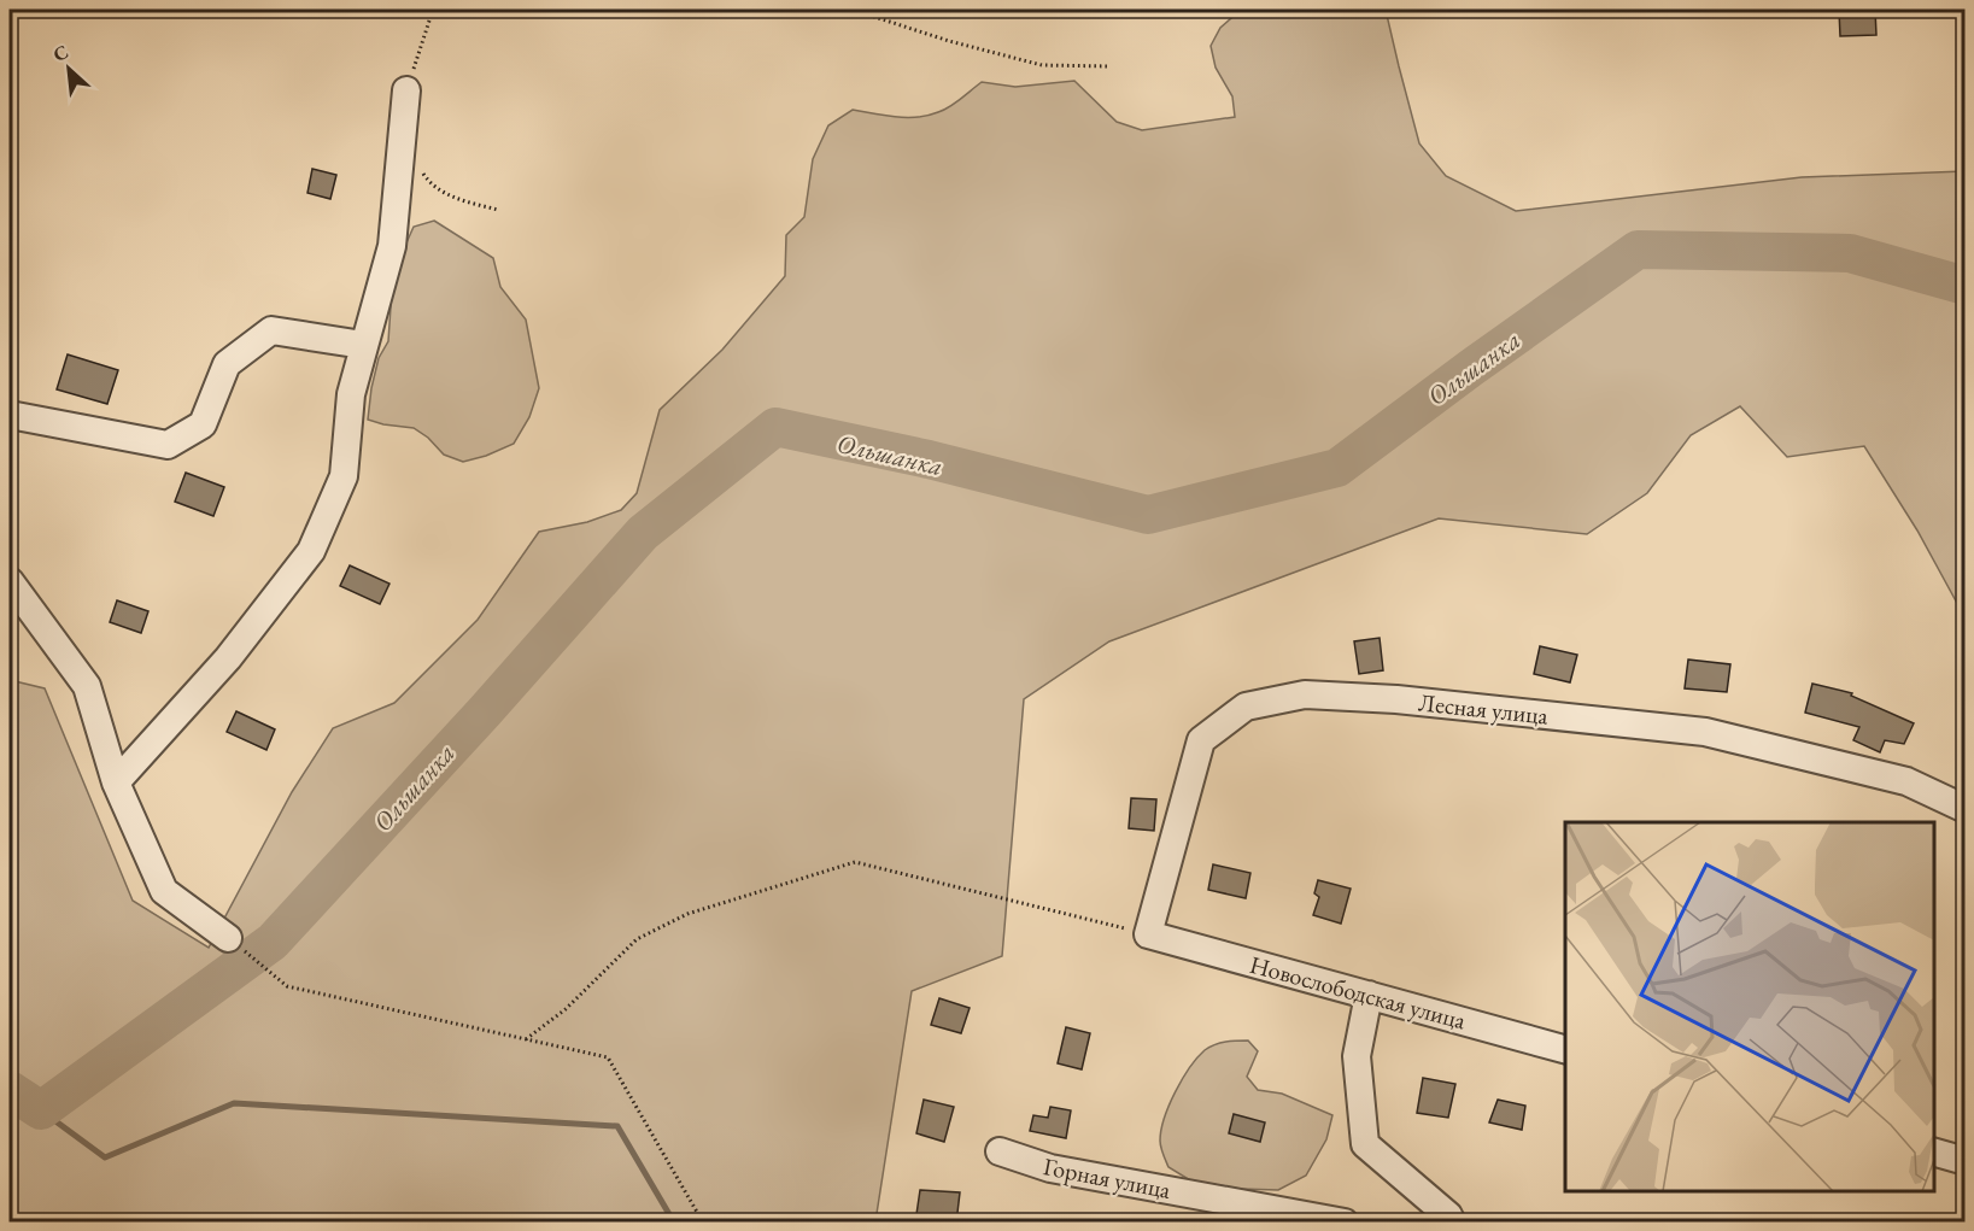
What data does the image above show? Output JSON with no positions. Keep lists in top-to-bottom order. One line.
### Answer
{"streets":{"street":["Лесная улица","Новослободская улица","Горная улица"]},"crossings":[["Лесная улица","Новослободская улица"]],"water":["Ольшанка"],"north":"top left"}
